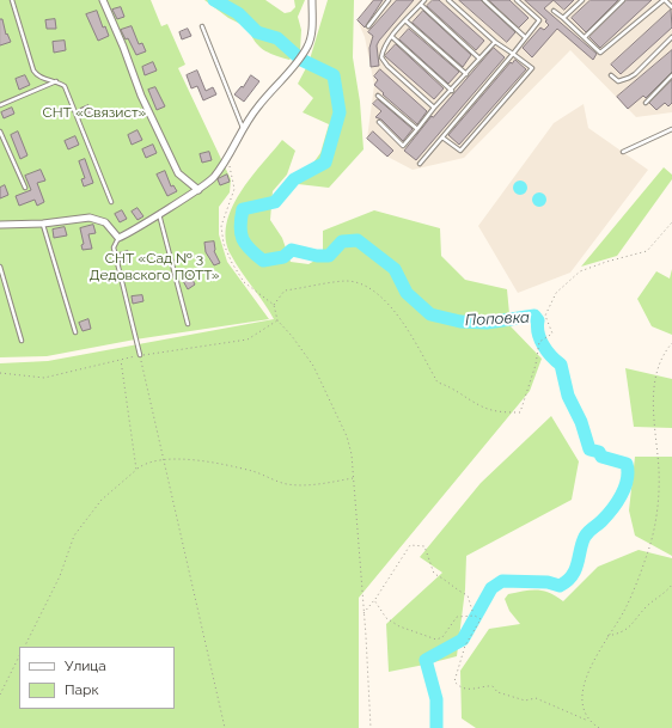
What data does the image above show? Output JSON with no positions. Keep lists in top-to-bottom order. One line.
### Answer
{"water":["Поповка"],"parks":["СНТ «Связист»","СНТ «Сад № 3 Дедовского ПОТТ»"],"legend":["Улица","Парк"]}
